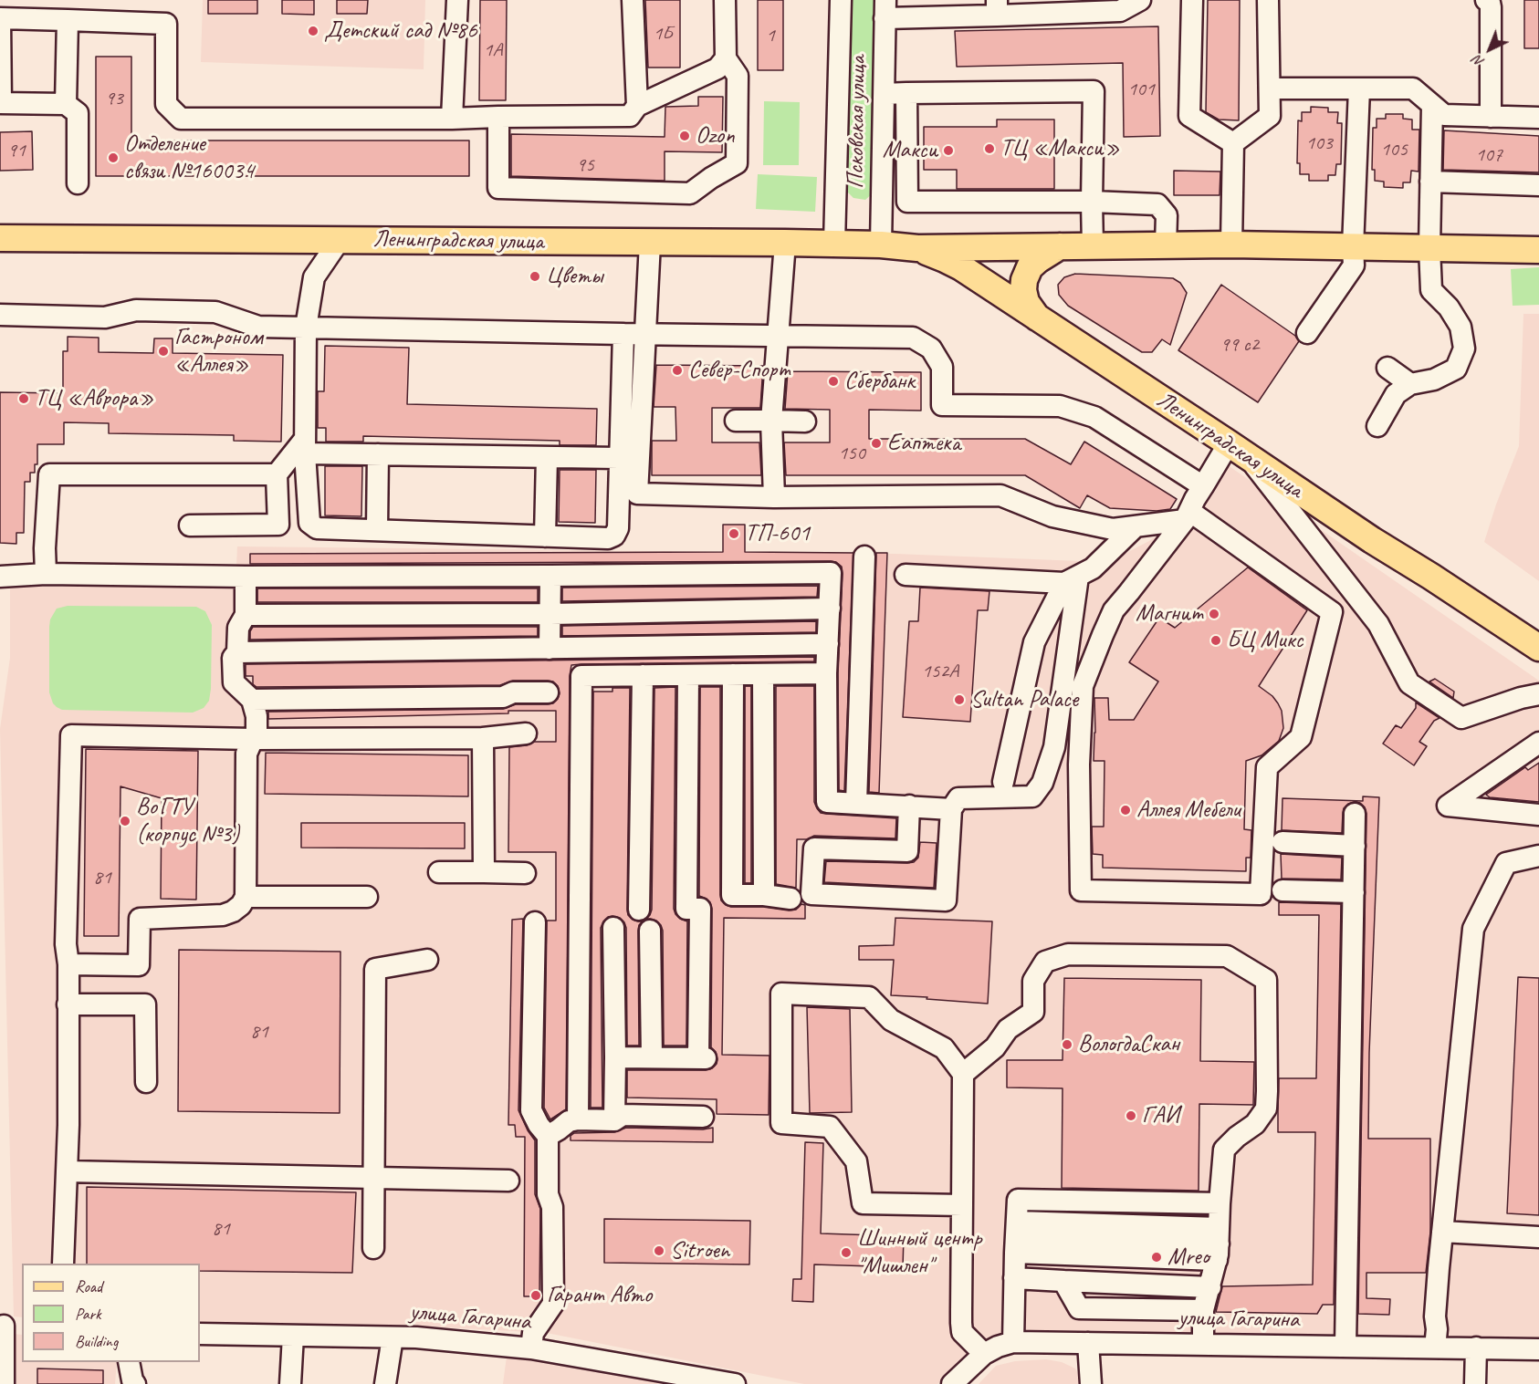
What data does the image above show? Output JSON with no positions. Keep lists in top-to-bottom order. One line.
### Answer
{"streets":{"main road":["Ленинградская улица"],"street":["Псковская улица","улица Гагарина"]},"crossings":[["Псковская улица","Ленинградская улица"]],"places":["Детский сад №86","Ozon","ТЦ «Макси»","Макси","Отделение связи №160034","Цветы","Гастроном «Аллея»","Север-Спорт","Сбербанк","ТЦ «Аврора»","Еаптека","ТП-601","Магнит","БЦ Микс","Sultan Palace","Аллея Мебели","ВоГТУ (корпус №3)","ВологдаСкан","ГАИ","Sitroen","Шинный центр \"Мишлен\"","Mreo","Гарант Авто"],"house_numbers":["1Б","1","1А","101","93","103","105","91","107","95","99 с2","150","152А","81","81","81"],"legend":["Road","Park","Building"],"north":"bottom left"}
